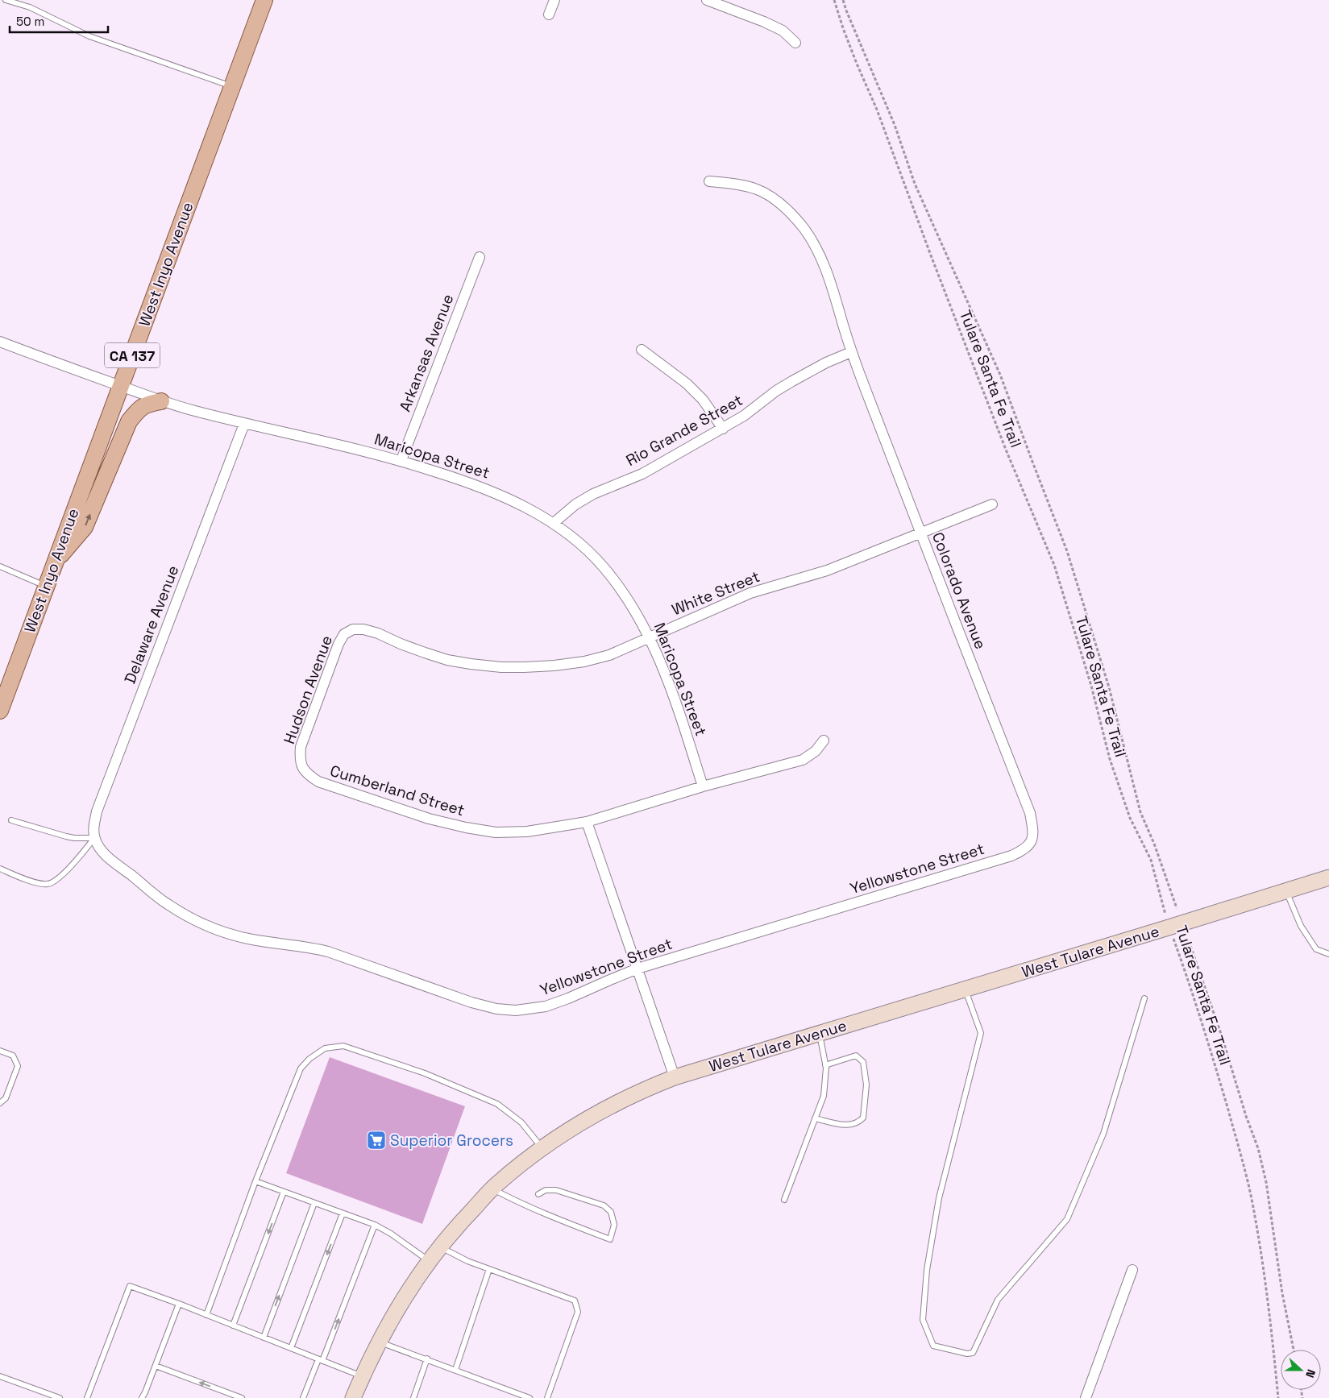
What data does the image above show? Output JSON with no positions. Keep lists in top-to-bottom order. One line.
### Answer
{"streets":{"main road":["West Inyo Avenue","CA 137","West Tulare Avenue"],"street":["Arkansas Avenue","Rio Grande Street","Maricopa Street","Colorado Avenue","White Street","Delaware Avenue","Hudson Avenue","Cumberland Street","Yellowstone Street"],"path":["Tulare Santa Fe Trail"]},"crossings":[["West Inyo Avenue","Maricopa Street"],["Arkansas Avenue","Maricopa Street"],["Tulare Santa Fe Trail","West Tulare Avenue"],["Rio Grande Street","Maricopa Street"],["Rio Grande Street","Colorado Avenue"],["Maricopa Street","White Street"],["Maricopa Street","Delaware Avenue"],["Maricopa Street","Cumberland Street"],["Colorado Avenue","White Street"],["Colorado Avenue","Yellowstone Street"],["White Street","Hudson Avenue"],["Delaware Avenue","Yellowstone Street"],["Hudson Avenue","Cumberland Street"]],"places":{"supermarket":["Superior Grocers"]},"scale_bar":"50 m","north":"right"}
